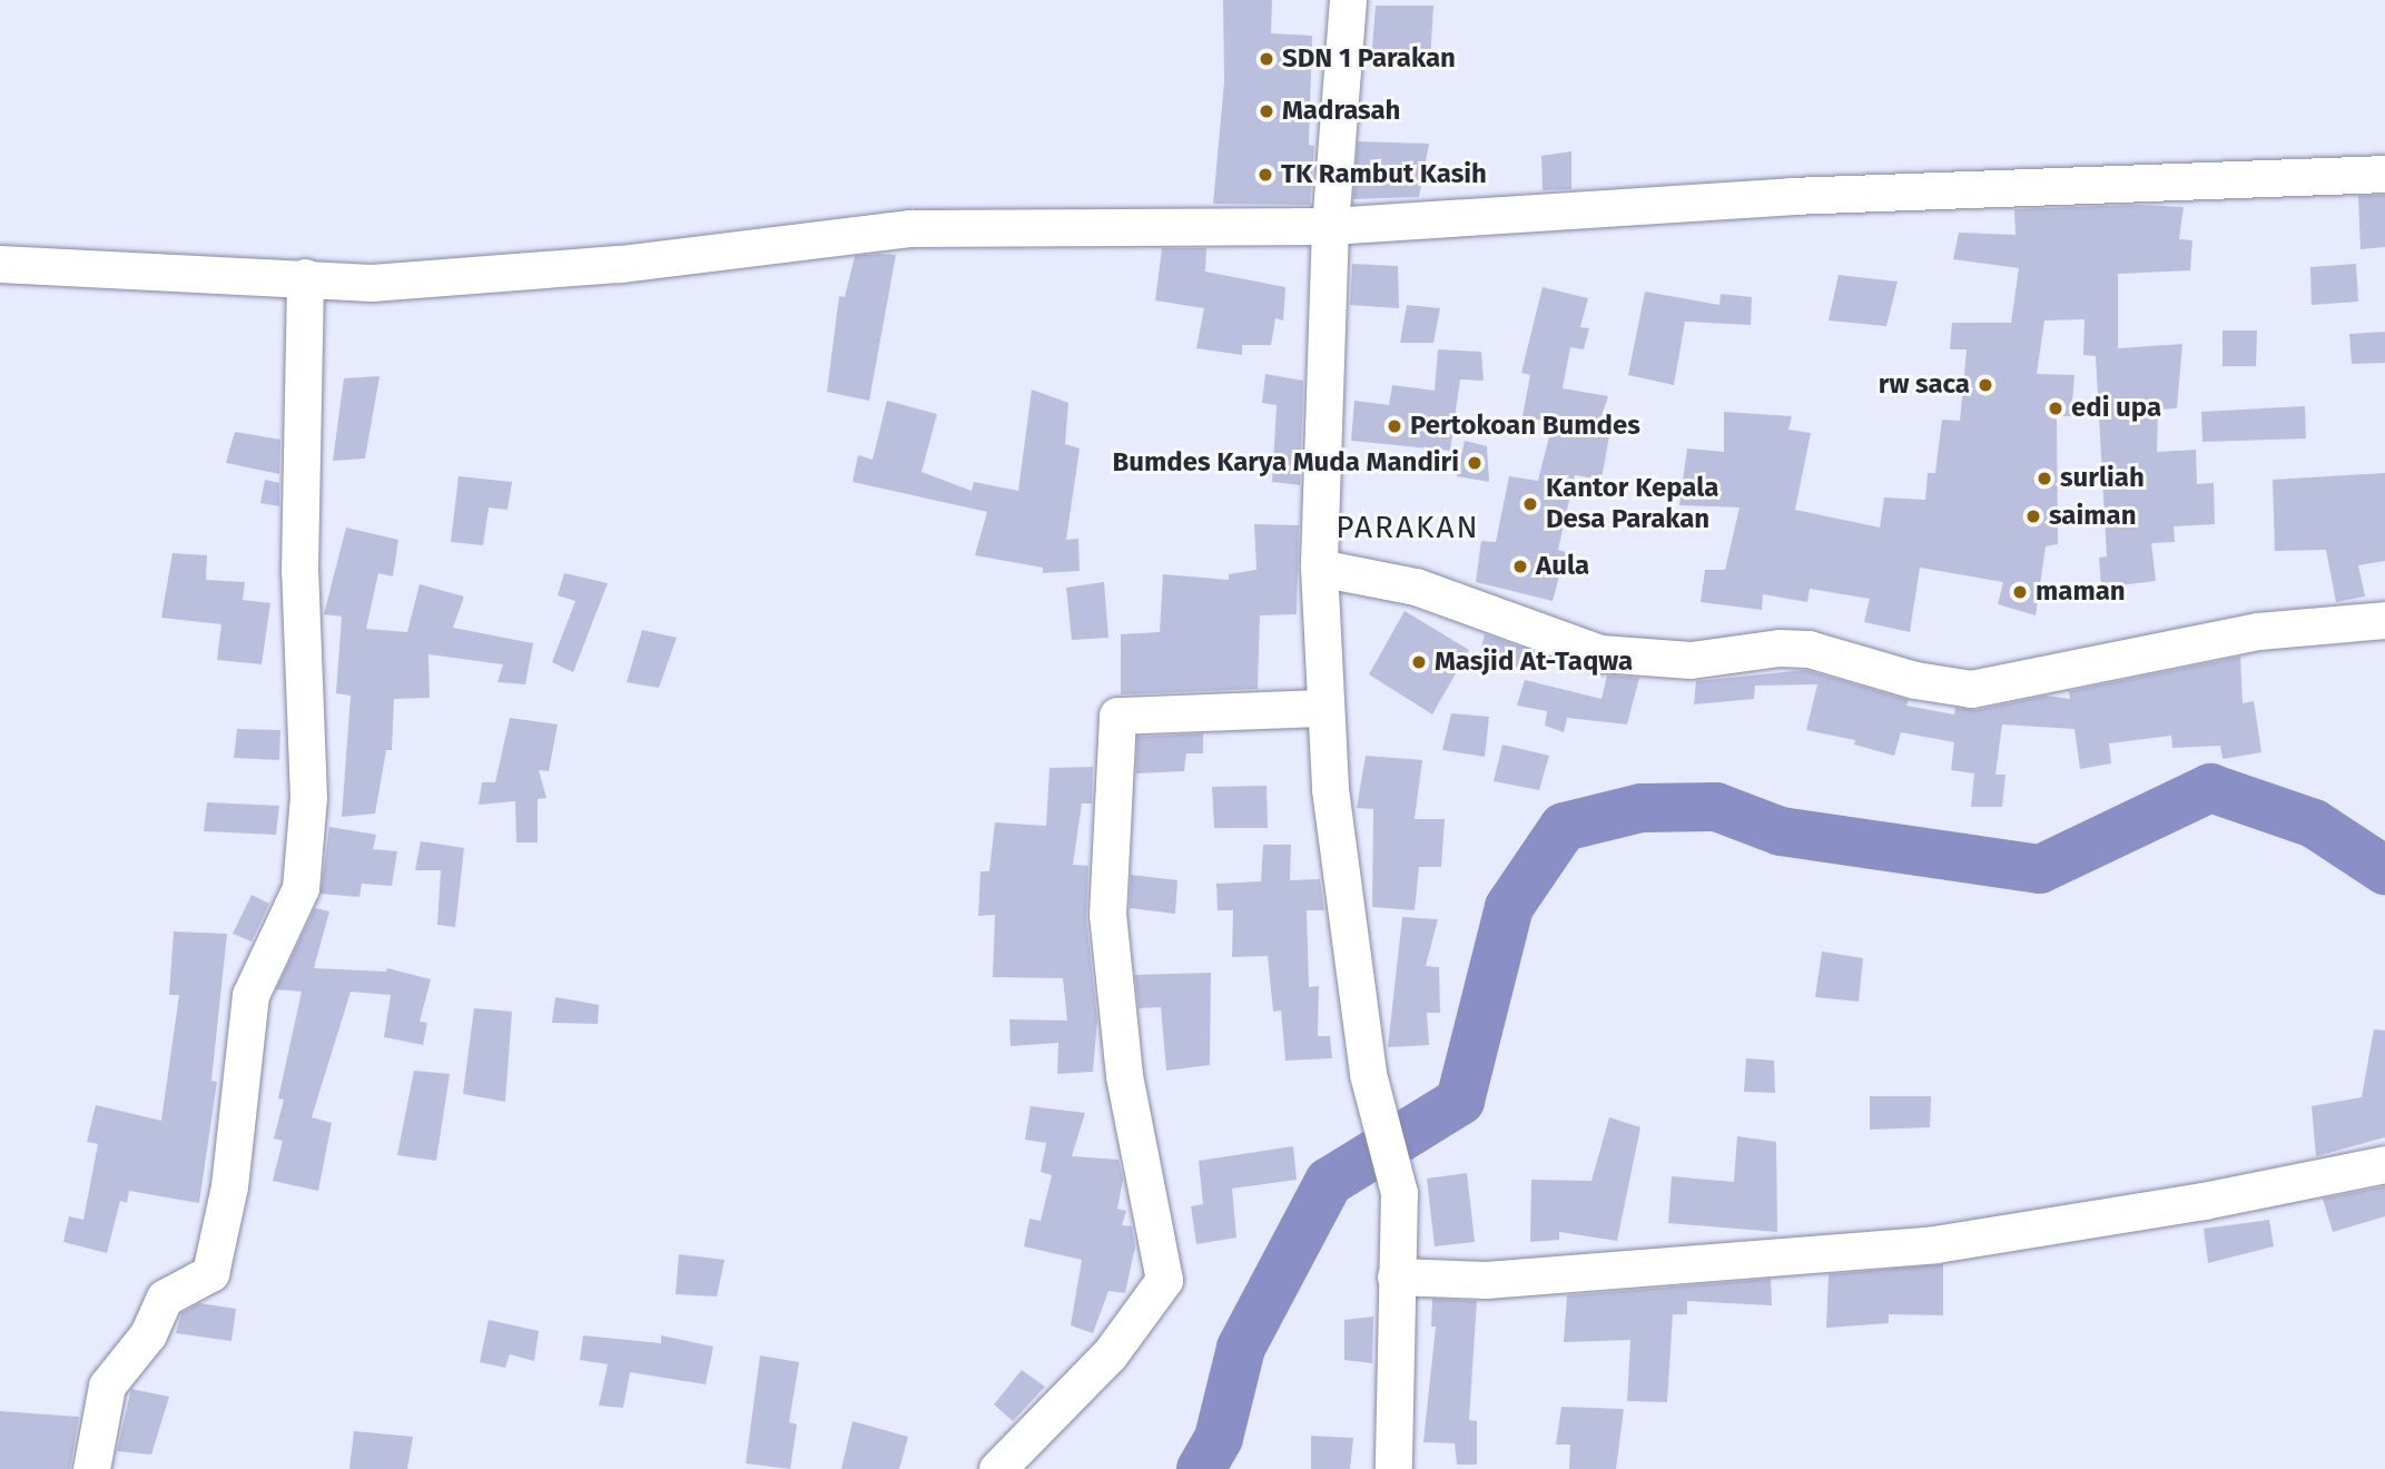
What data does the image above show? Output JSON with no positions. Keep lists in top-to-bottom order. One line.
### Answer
{"districts":["PARAKAN"],"places":["SDN 1 Parakan","Madrasah","TK Rambut Kasih","rw saca","edi upa","Pertokoan Bumdes","Bumdes Karya Muda Mandiri","surliah","Kantor Kepala Desa Parakan","saiman","Aula","maman","Masjid At-Taqwa"]}
